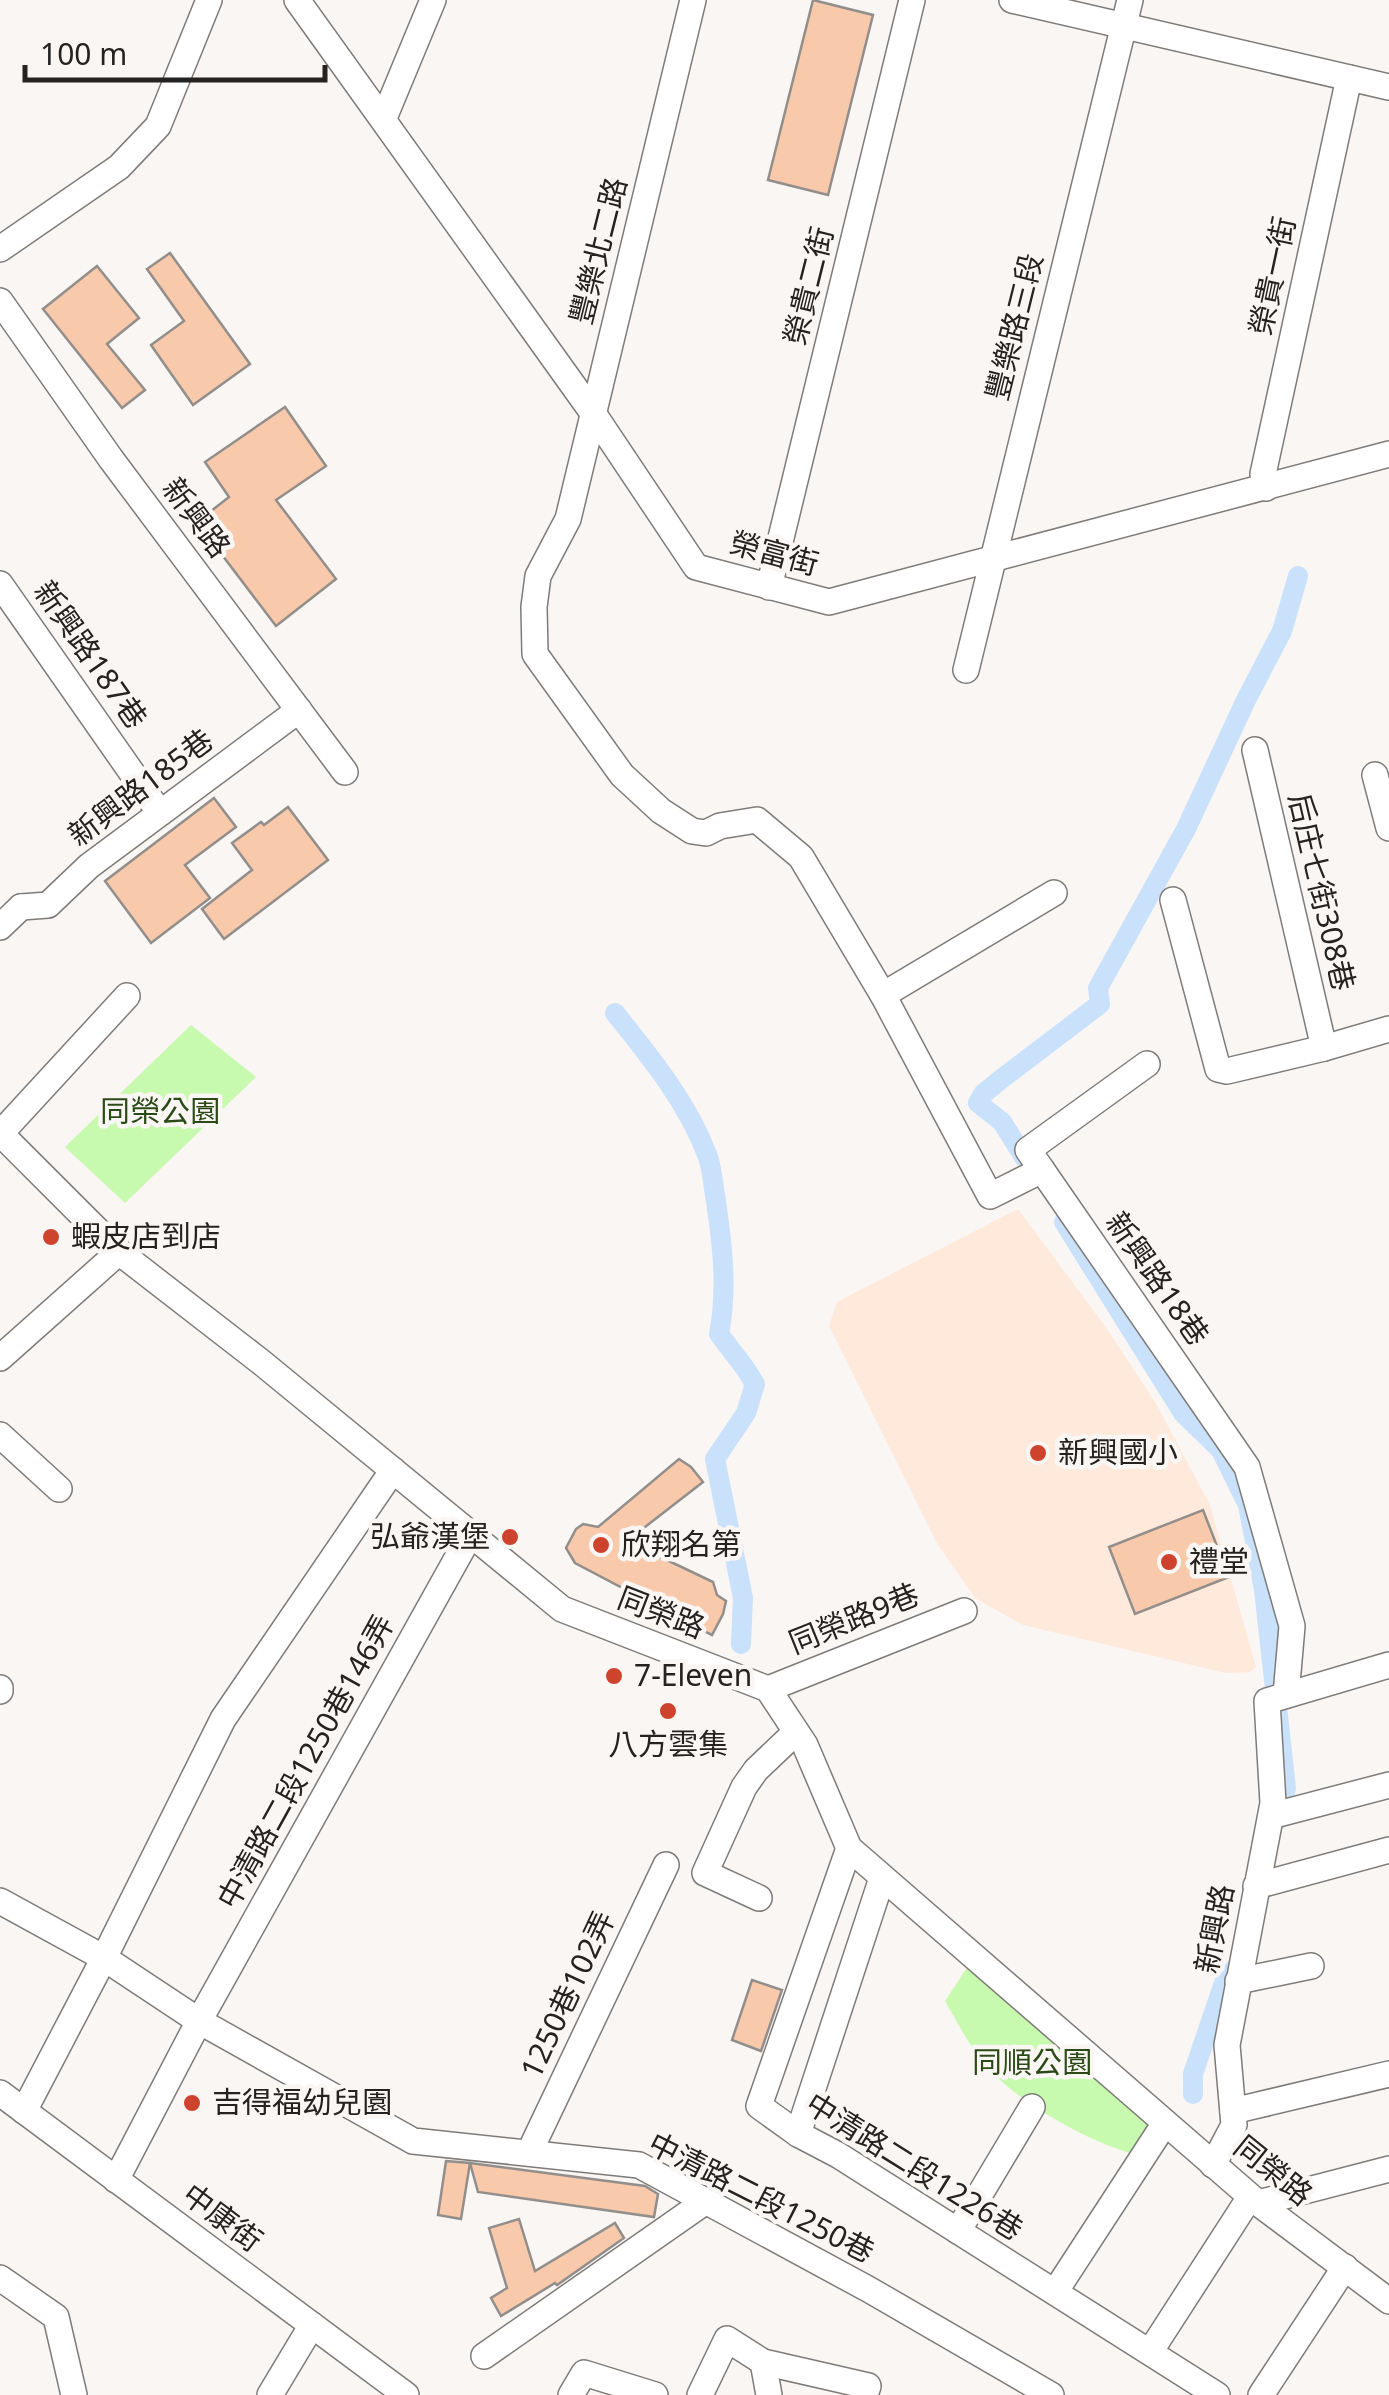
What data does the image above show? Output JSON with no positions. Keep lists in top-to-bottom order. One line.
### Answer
{"streets":{"street":["豐樂北二路","榮貴一街","榮貴二街","豐樂路三段","新興路","榮富街","新興路187巷","新興路185巷","后庄七街308巷","新興路18巷","同榮路","同榮路9巷","中清路二段1250巷146弄","1250巷102弄","中清路二段1226巷","中清路二段1250巷","中康街"]},"crossings":[["豐樂北二路","榮富街"],["榮貴一街","榮富街"],["榮貴二街","榮富街"],["豐樂路三段","榮富街"],["新興路","新興路185巷"],["新興路","新興路18巷"],["新興路","同榮路"],["新興路187巷","新興路185巷"],["同榮路","同榮路9巷"],["同榮路","中清路二段1250巷146弄"],["同榮路","中清路二段1226巷"],["中清路二段1250巷146弄","中清路二段1250巷"],["中清路二段1250巷146弄","中康街"],["1250巷102弄","中清路二段1250巷"]],"parks":["同榮公園","同順公園"],"places":["蝦皮店到店","新興國小","弘爺漢堡","欣翔名第","禮堂","7-Eleven","八方雲集","吉得福幼兒園"],"scale_bar":"100 m"}
